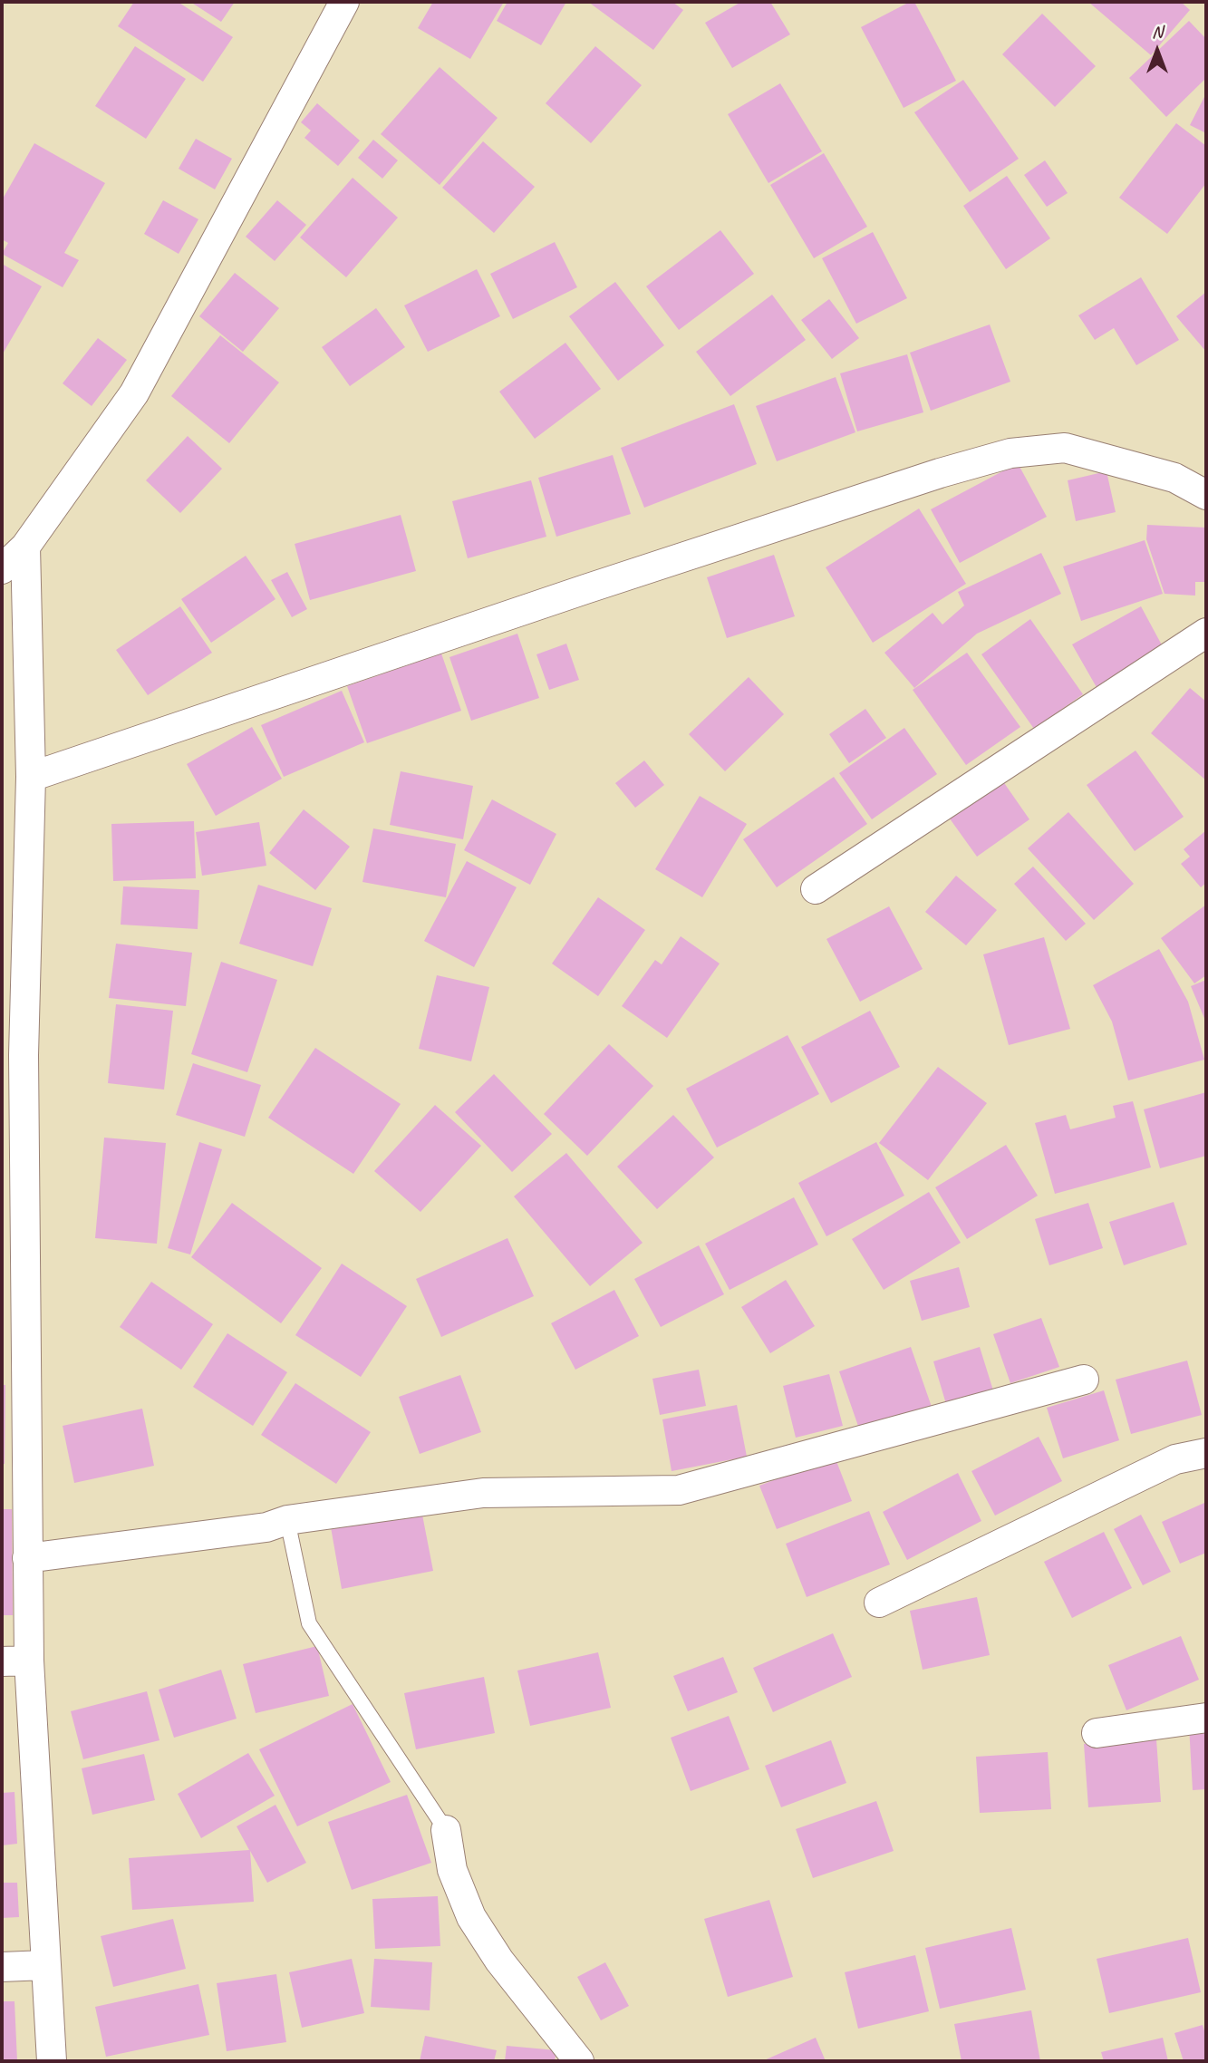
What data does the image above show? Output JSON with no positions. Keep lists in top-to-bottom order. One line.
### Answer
{"north":"top"}
